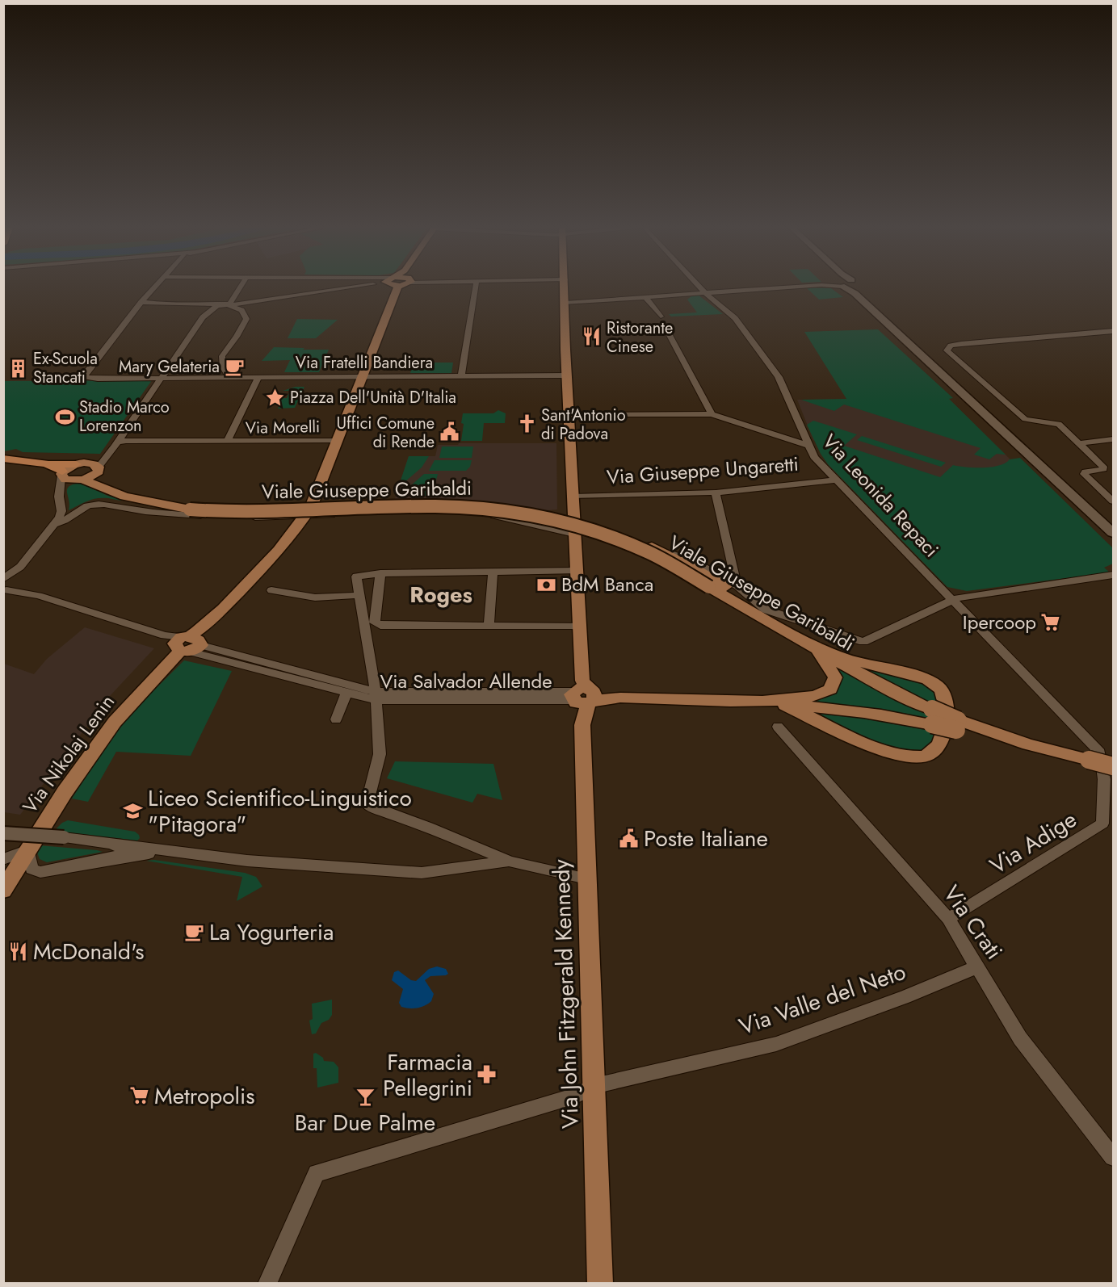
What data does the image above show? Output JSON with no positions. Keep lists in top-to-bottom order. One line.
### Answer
{"streets":{"main road":["Viale Giuseppe Garibaldi","Via Nikolaj Lenin","Via John Fitzgerald Kennedy"],"street":["Via Fratelli Bandiera","Via Morelli","Via Giuseppe Ungaretti","Via Leonida Repaci","Via Salvador Allende","Via Adige","Via Crati","Via Valle del Neto"]},"crossings":[["Via Fratelli Bandiera","Via Nikolaj Lenin"],["Via Fratelli Bandiera","Via John Fitzgerald Kennedy"],["Via Morelli","Via Nikolaj Lenin"],["Via Giuseppe Ungaretti","Via Leonida Repaci"],["Via Giuseppe Ungaretti","Via John Fitzgerald Kennedy"],["Via Leonida Repaci","Via Adige"],["Via Salvador Allende","Via Nikolaj Lenin"],["Via Salvador Allende","Via John Fitzgerald Kennedy"],["Via Adige","Via Crati"],["Via Crati","Via Valle del Neto"],["Via John Fitzgerald Kennedy","Via Valle del Neto"]],"districts":["Roges"],"places":{"restaurant":["Ristorante Cinese","McDonald's"],"cafe":["Mary Gelateria","La Yogurteria"],"building":["Ex-Scuola Stancati"],"place":["Piazza Dell'Unità D'Italia"],"sports":["Stadio Marco Lorenzon"],"church":["Sant'Antonio di Padova"],"public building":["Uffici Comune di Rende","Poste Italiane"],"bank":["BdM Banca"],"supermarket":["Ipercoop","Metropolis"],"school or university":["Liceo Scientifico-Linguistico \"Pitagora\""],"pharmacy":["Farmacia Pellegrini"],"bar":["Bar Due Palme"]}}
